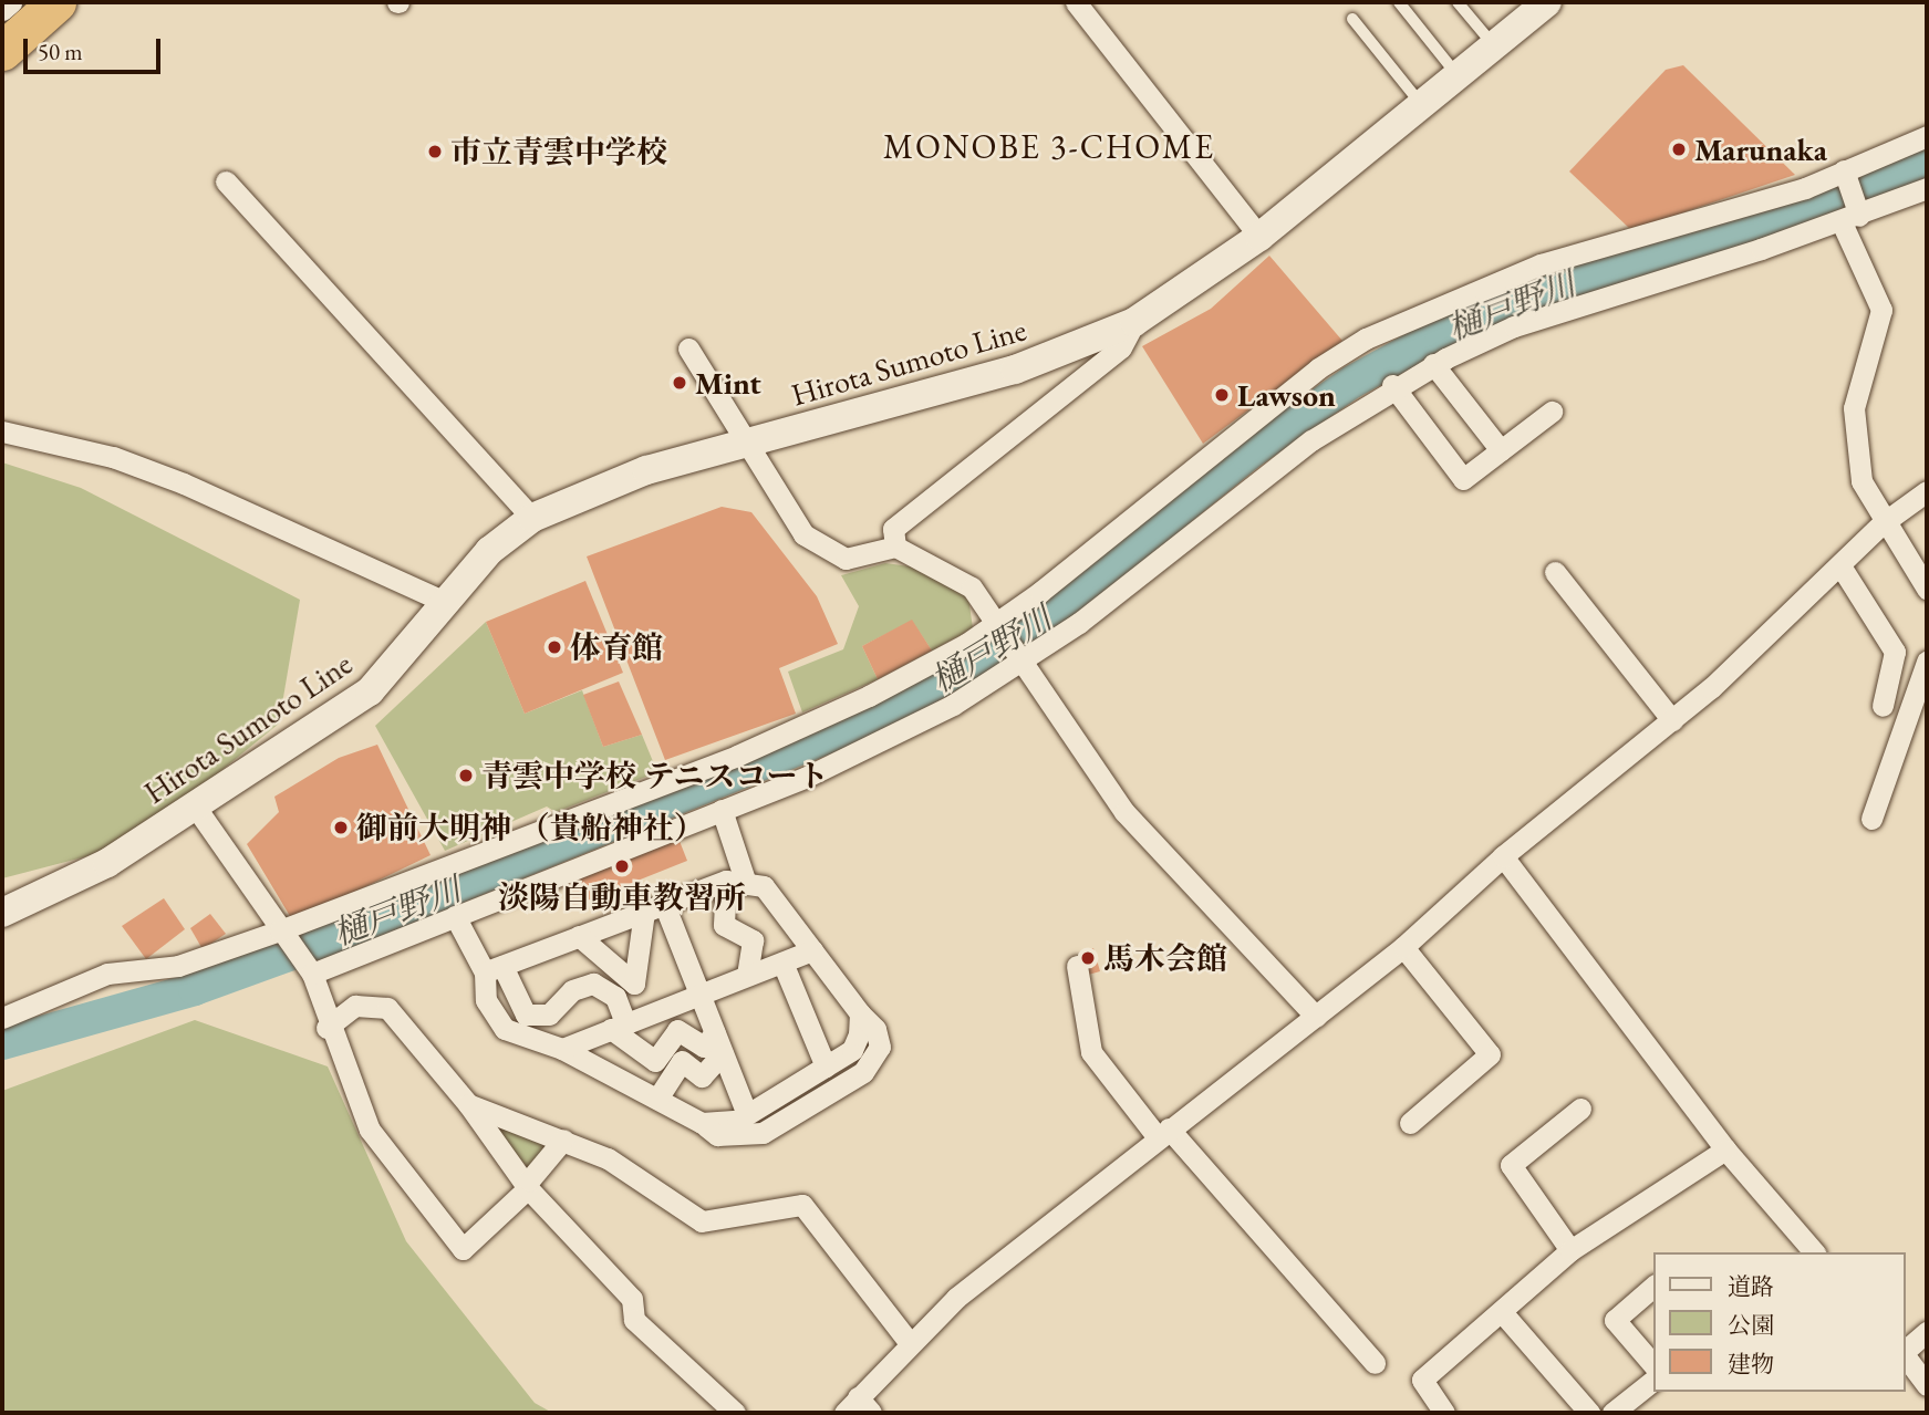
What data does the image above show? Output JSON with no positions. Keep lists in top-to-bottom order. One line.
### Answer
{"streets":{"main road":["Hirota Sumoto Line"]},"districts":["MONOBE 3-CHOME"],"water":["樋戸野川"],"places":["Marunaka","市立青雲中学校","Mint","Lawson","体育館","青雲中学校 テニスコート","御前大明神 （貴船神社）","淡陽自動車教習所","馬木会館"],"legend":["道路","公園","建物"],"scale_bar":"50 m"}
